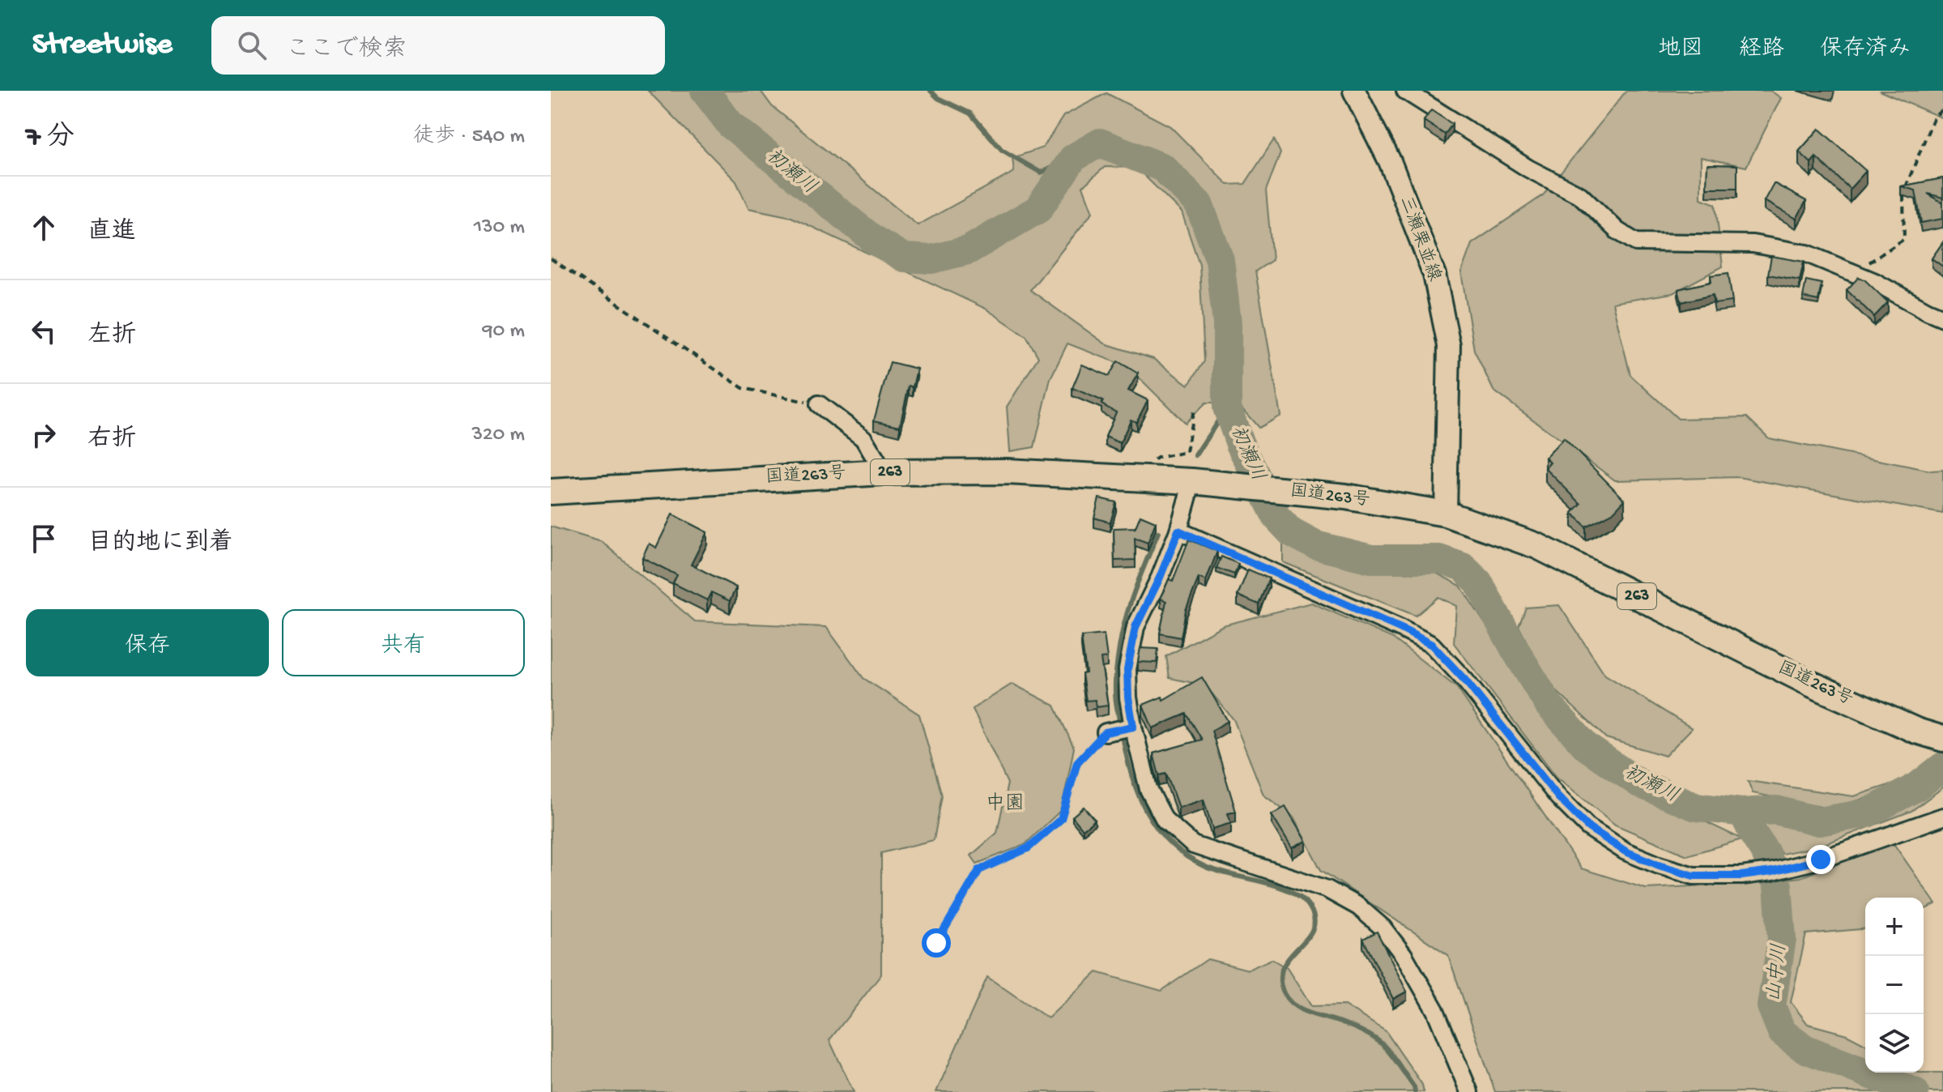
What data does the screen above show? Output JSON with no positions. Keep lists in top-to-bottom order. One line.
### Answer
{"streets":{"highway":["263","国道263号"],"main road":["三瀬栗並線"]},"crossings":[["三瀬栗並線","国道263号"]],"districts":["中園"],"water":["初瀬川","山中川"],"page":{"header":"Streetwise","search":"ここで検索","nav":["地図","経路","保存済み"],"heading":["7 分","徒歩 · 540 m"],"list":[["直進","130 m"],["左折","90 m"],["右折","320 m"],"目的地に到着"],"buttons":["保存","共有"],"map_buttons":["+","−"]}}
